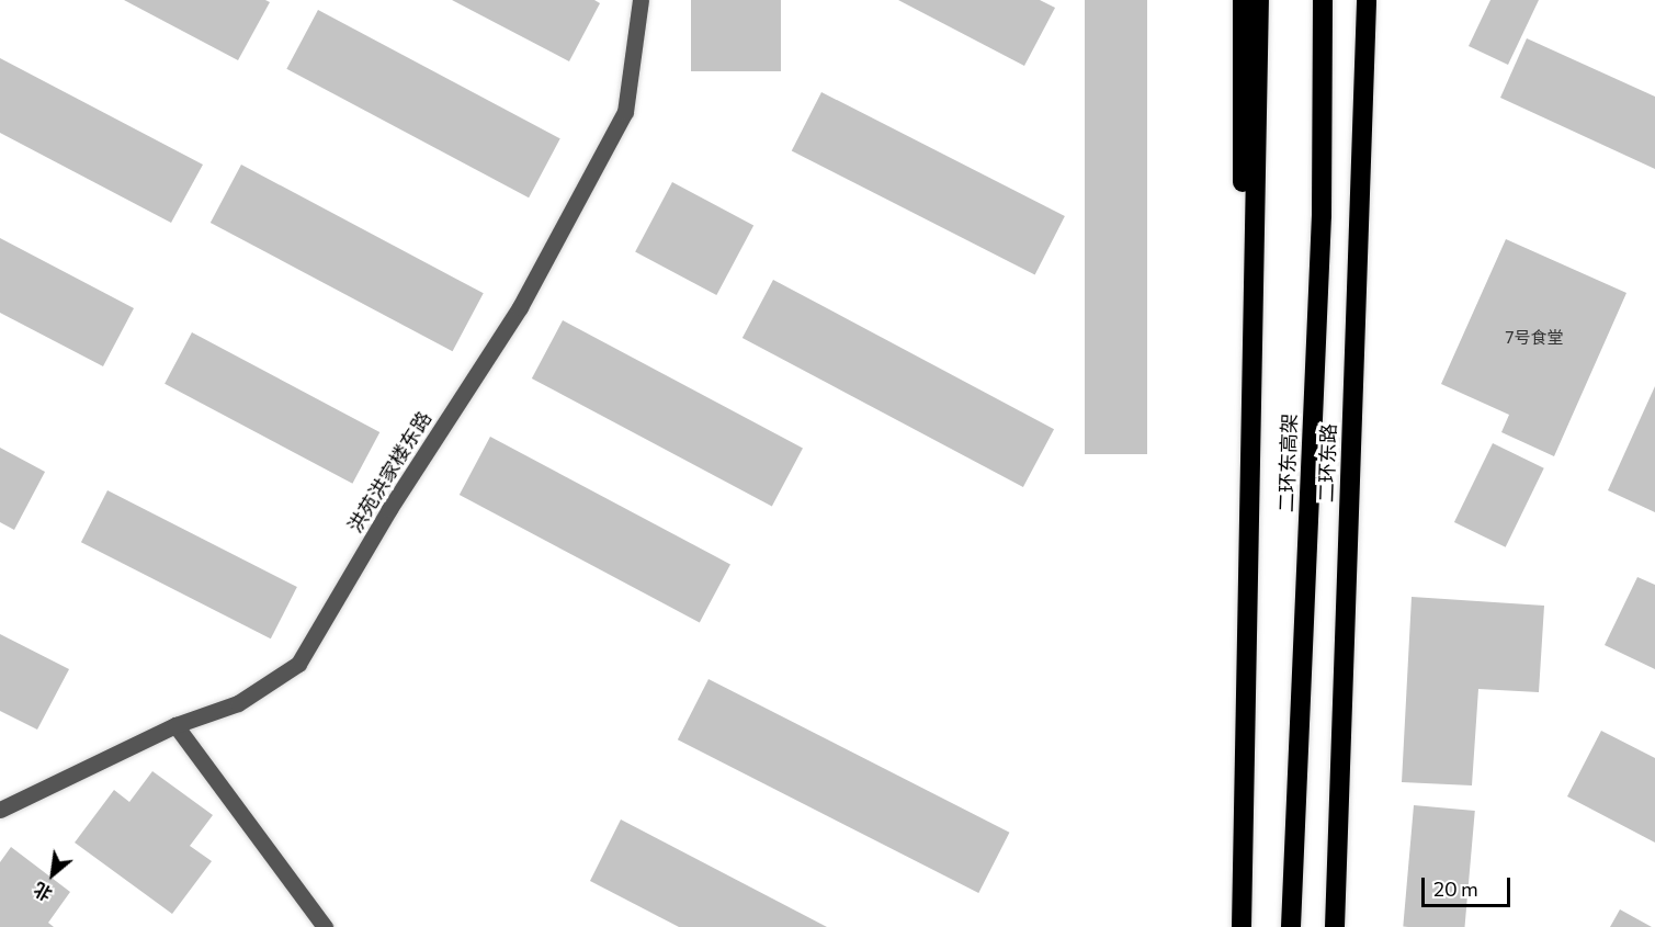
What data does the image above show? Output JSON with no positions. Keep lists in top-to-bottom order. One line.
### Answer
{"streets":{"highway":["二环东高架","二环东路"],"street":["洪苑洪家楼东路"]},"house_numbers":["7号食堂"],"scale_bar":"20 m","north":"bottom left"}
